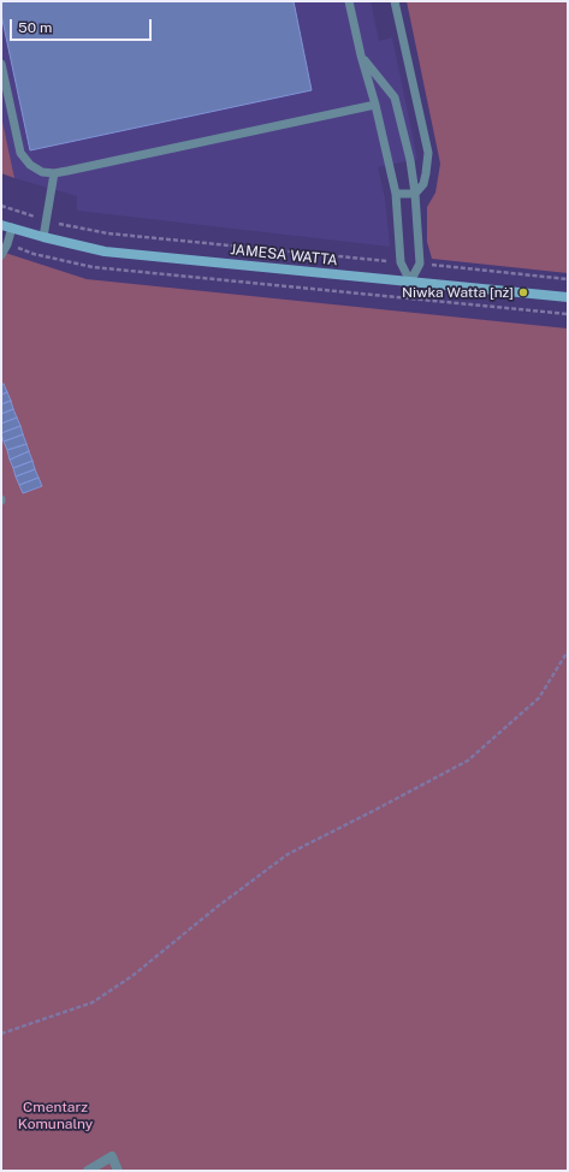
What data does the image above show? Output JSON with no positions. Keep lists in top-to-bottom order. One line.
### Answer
{"streets":{"street":["JAMESA WATTA"]},"parks":["Cmentarz Komunalny"],"places":["Niwka Watta [nż]"],"scale_bar":"50 m"}
